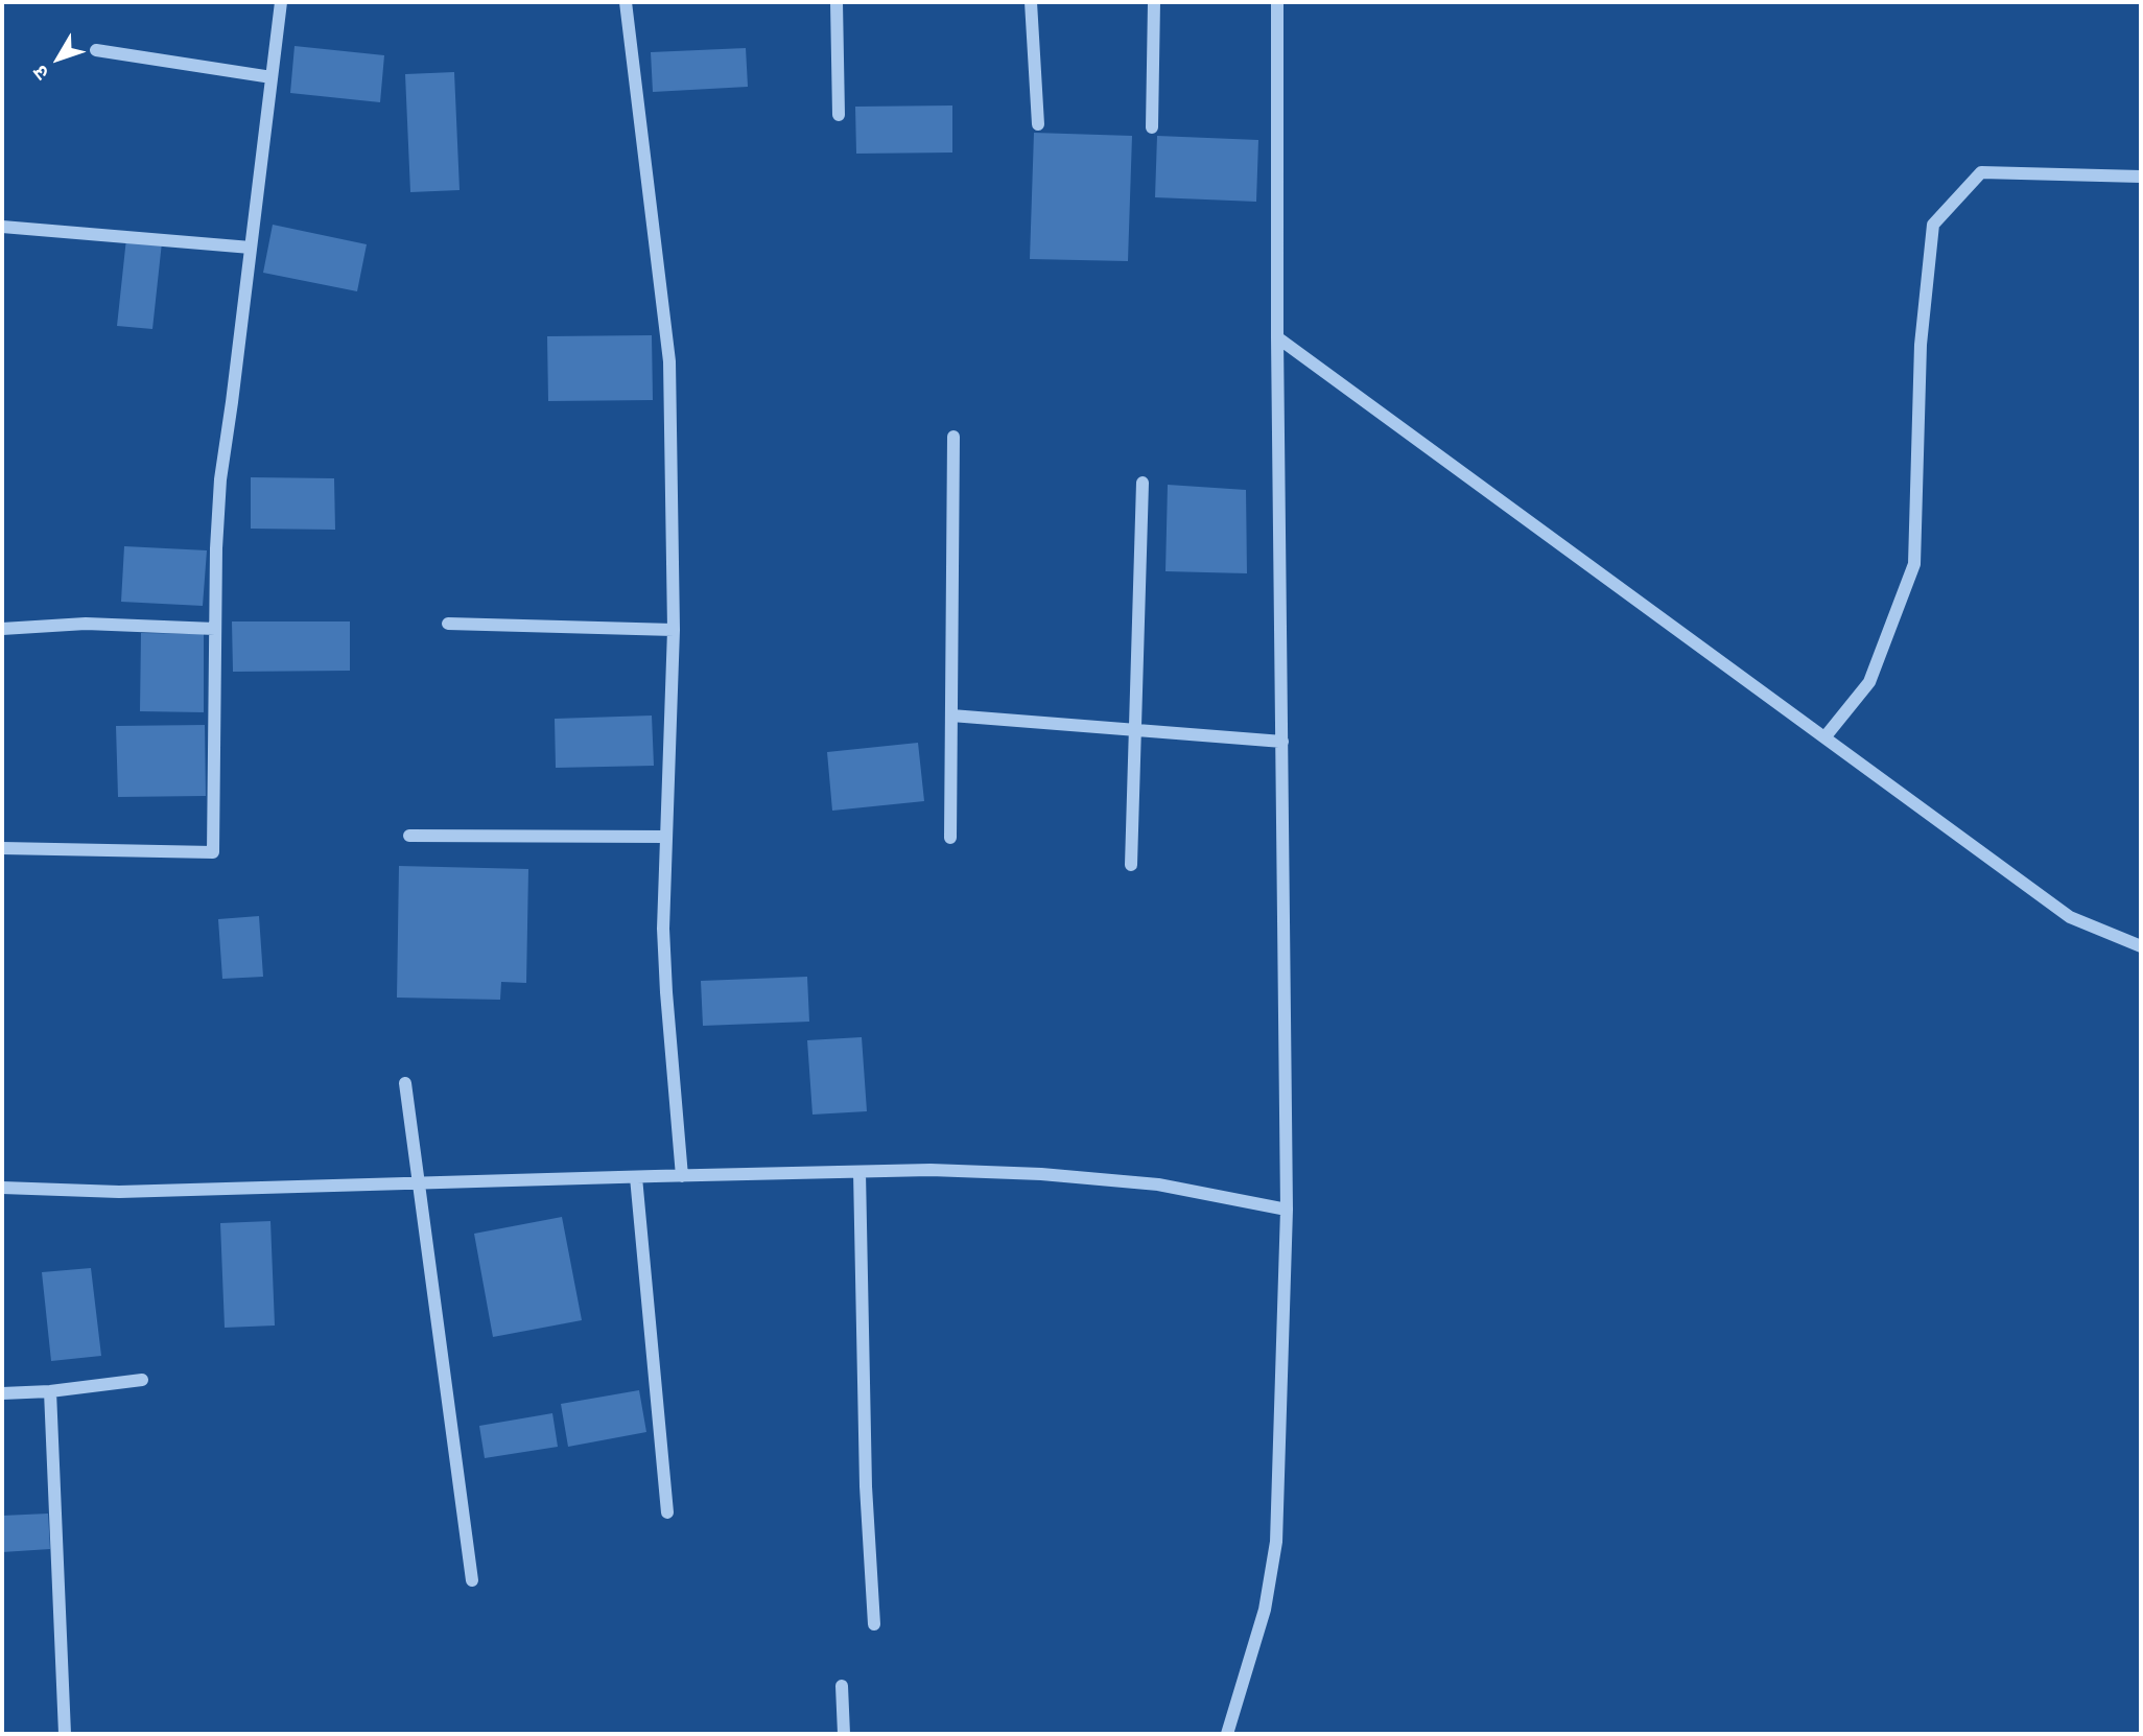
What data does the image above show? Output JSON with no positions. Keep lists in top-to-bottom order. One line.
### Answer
{"north":"bottom left"}
